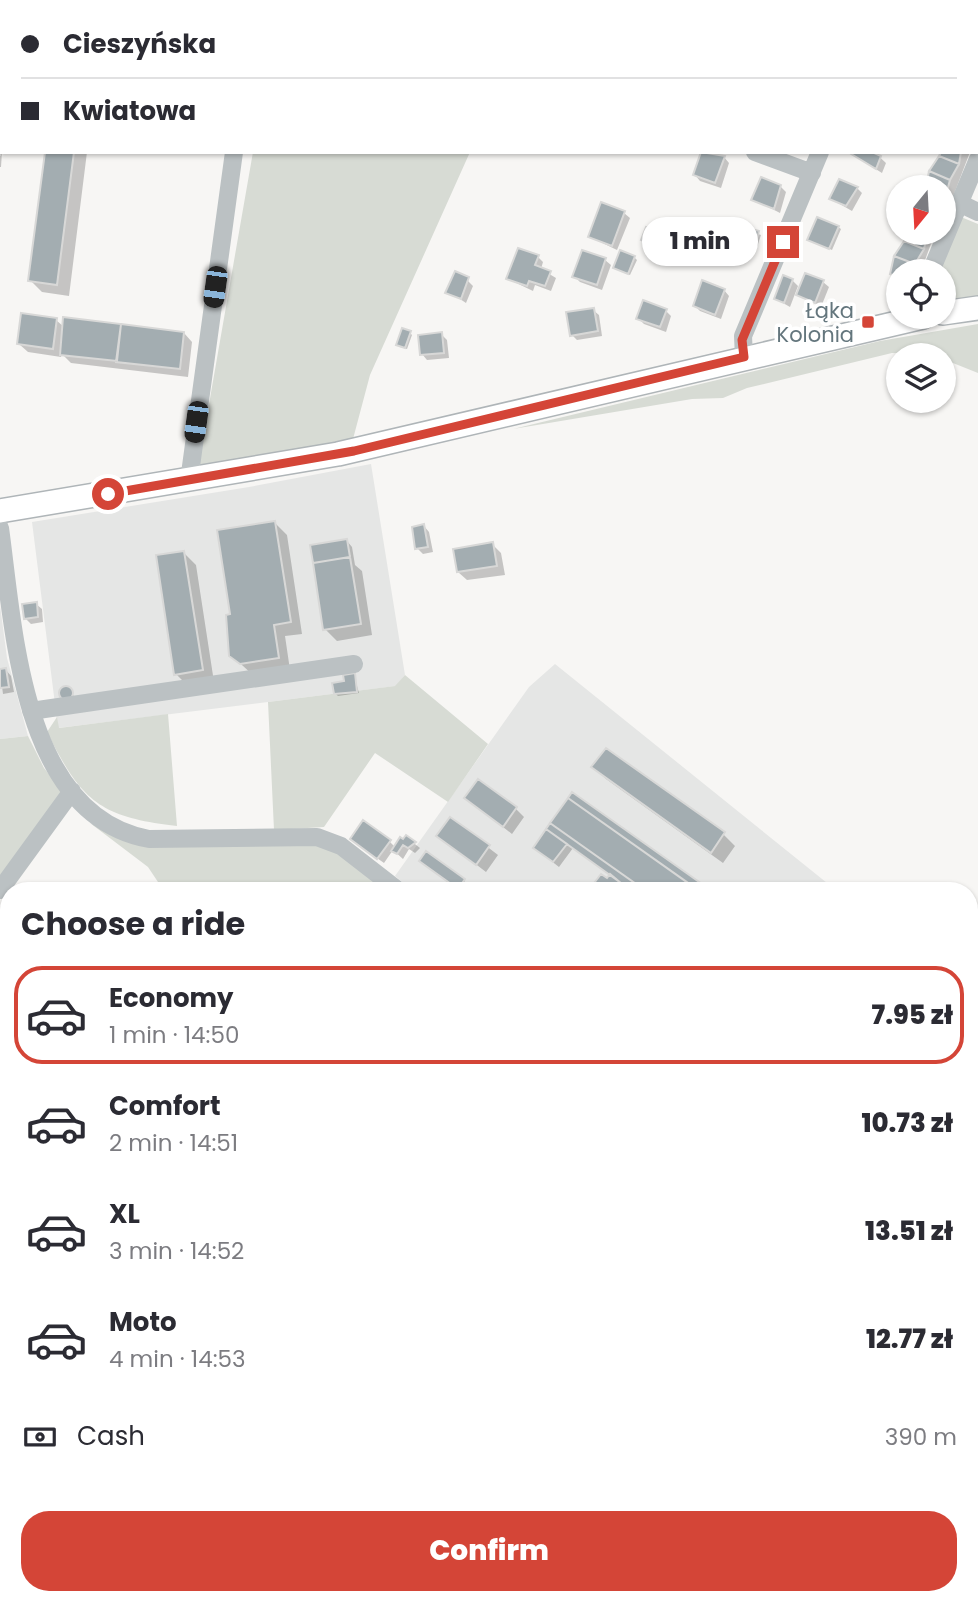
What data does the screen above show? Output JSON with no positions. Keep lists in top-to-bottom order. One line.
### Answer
{"places":{"transit":["Łąka Kolonia"]},"north":"bottom","page":{"banner":["Cieszyńska","Kwiatowa"],"bubble":"1 min","heading":"Choose a ride","list":[{"name":"Economy","note":"1 min · 14:50","value":"7.95 zł"},{"name":"Comfort","note":"2 min · 14:51","value":"10.73 zł"},{"name":"XL","note":"3 min · 14:52","value":"13.51 zł"},{"name":"Moto","note":"4 min · 14:53","value":"12.77 zł"}],"pay":["Cash","390 m"],"buttons":"Confirm"}}
